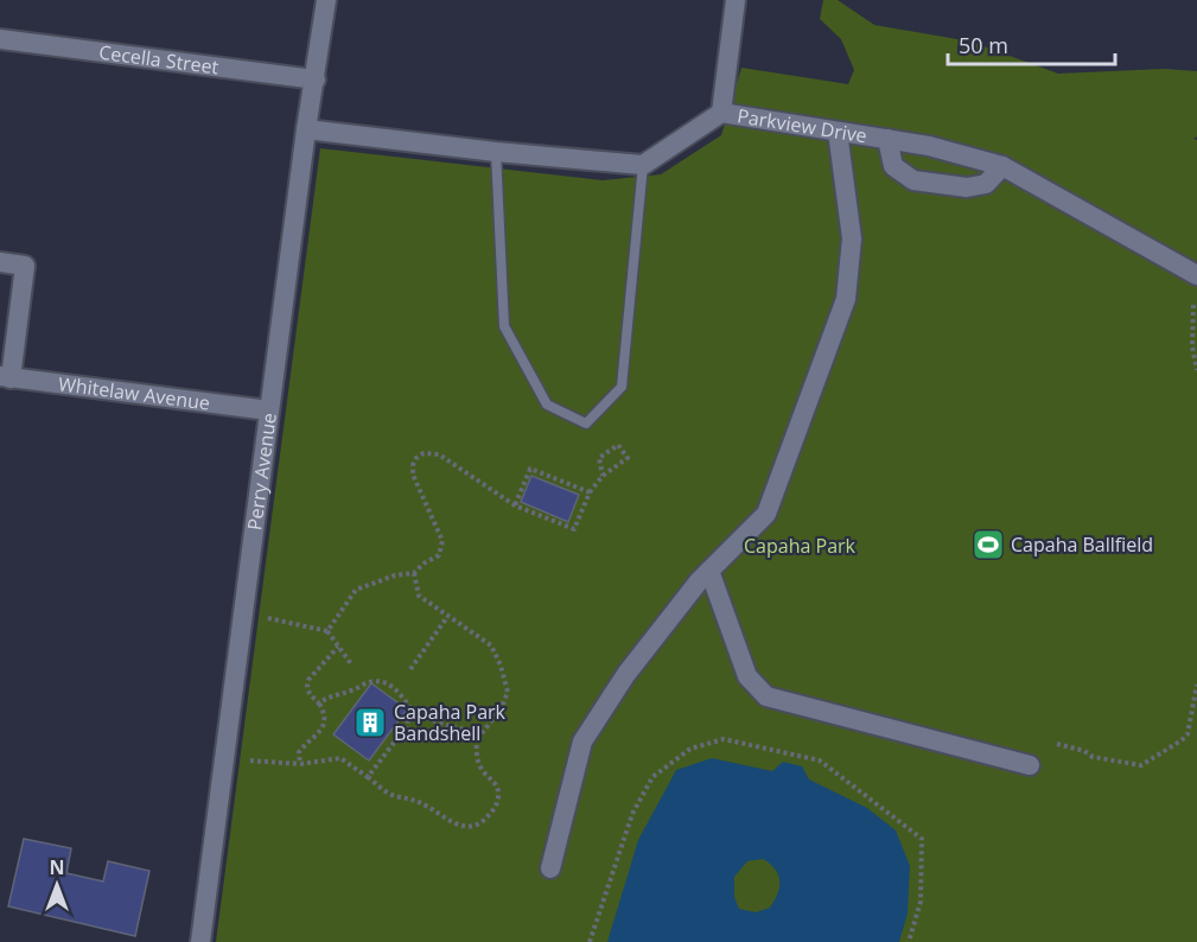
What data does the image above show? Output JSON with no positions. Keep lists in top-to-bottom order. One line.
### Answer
{"streets":{"street":["Cecella Street","Parkview Drive","Whitelaw Avenue","Perry Avenue"]},"crossings":[["Cecella Street","Perry Avenue"],["Whitelaw Avenue","Perry Avenue"]],"parks":["Capaha Park"],"places":{"sports":["Capaha Ballfield"],"building":["Capaha Park Bandshell"]},"scale_bar":"50 m","north":"top"}
